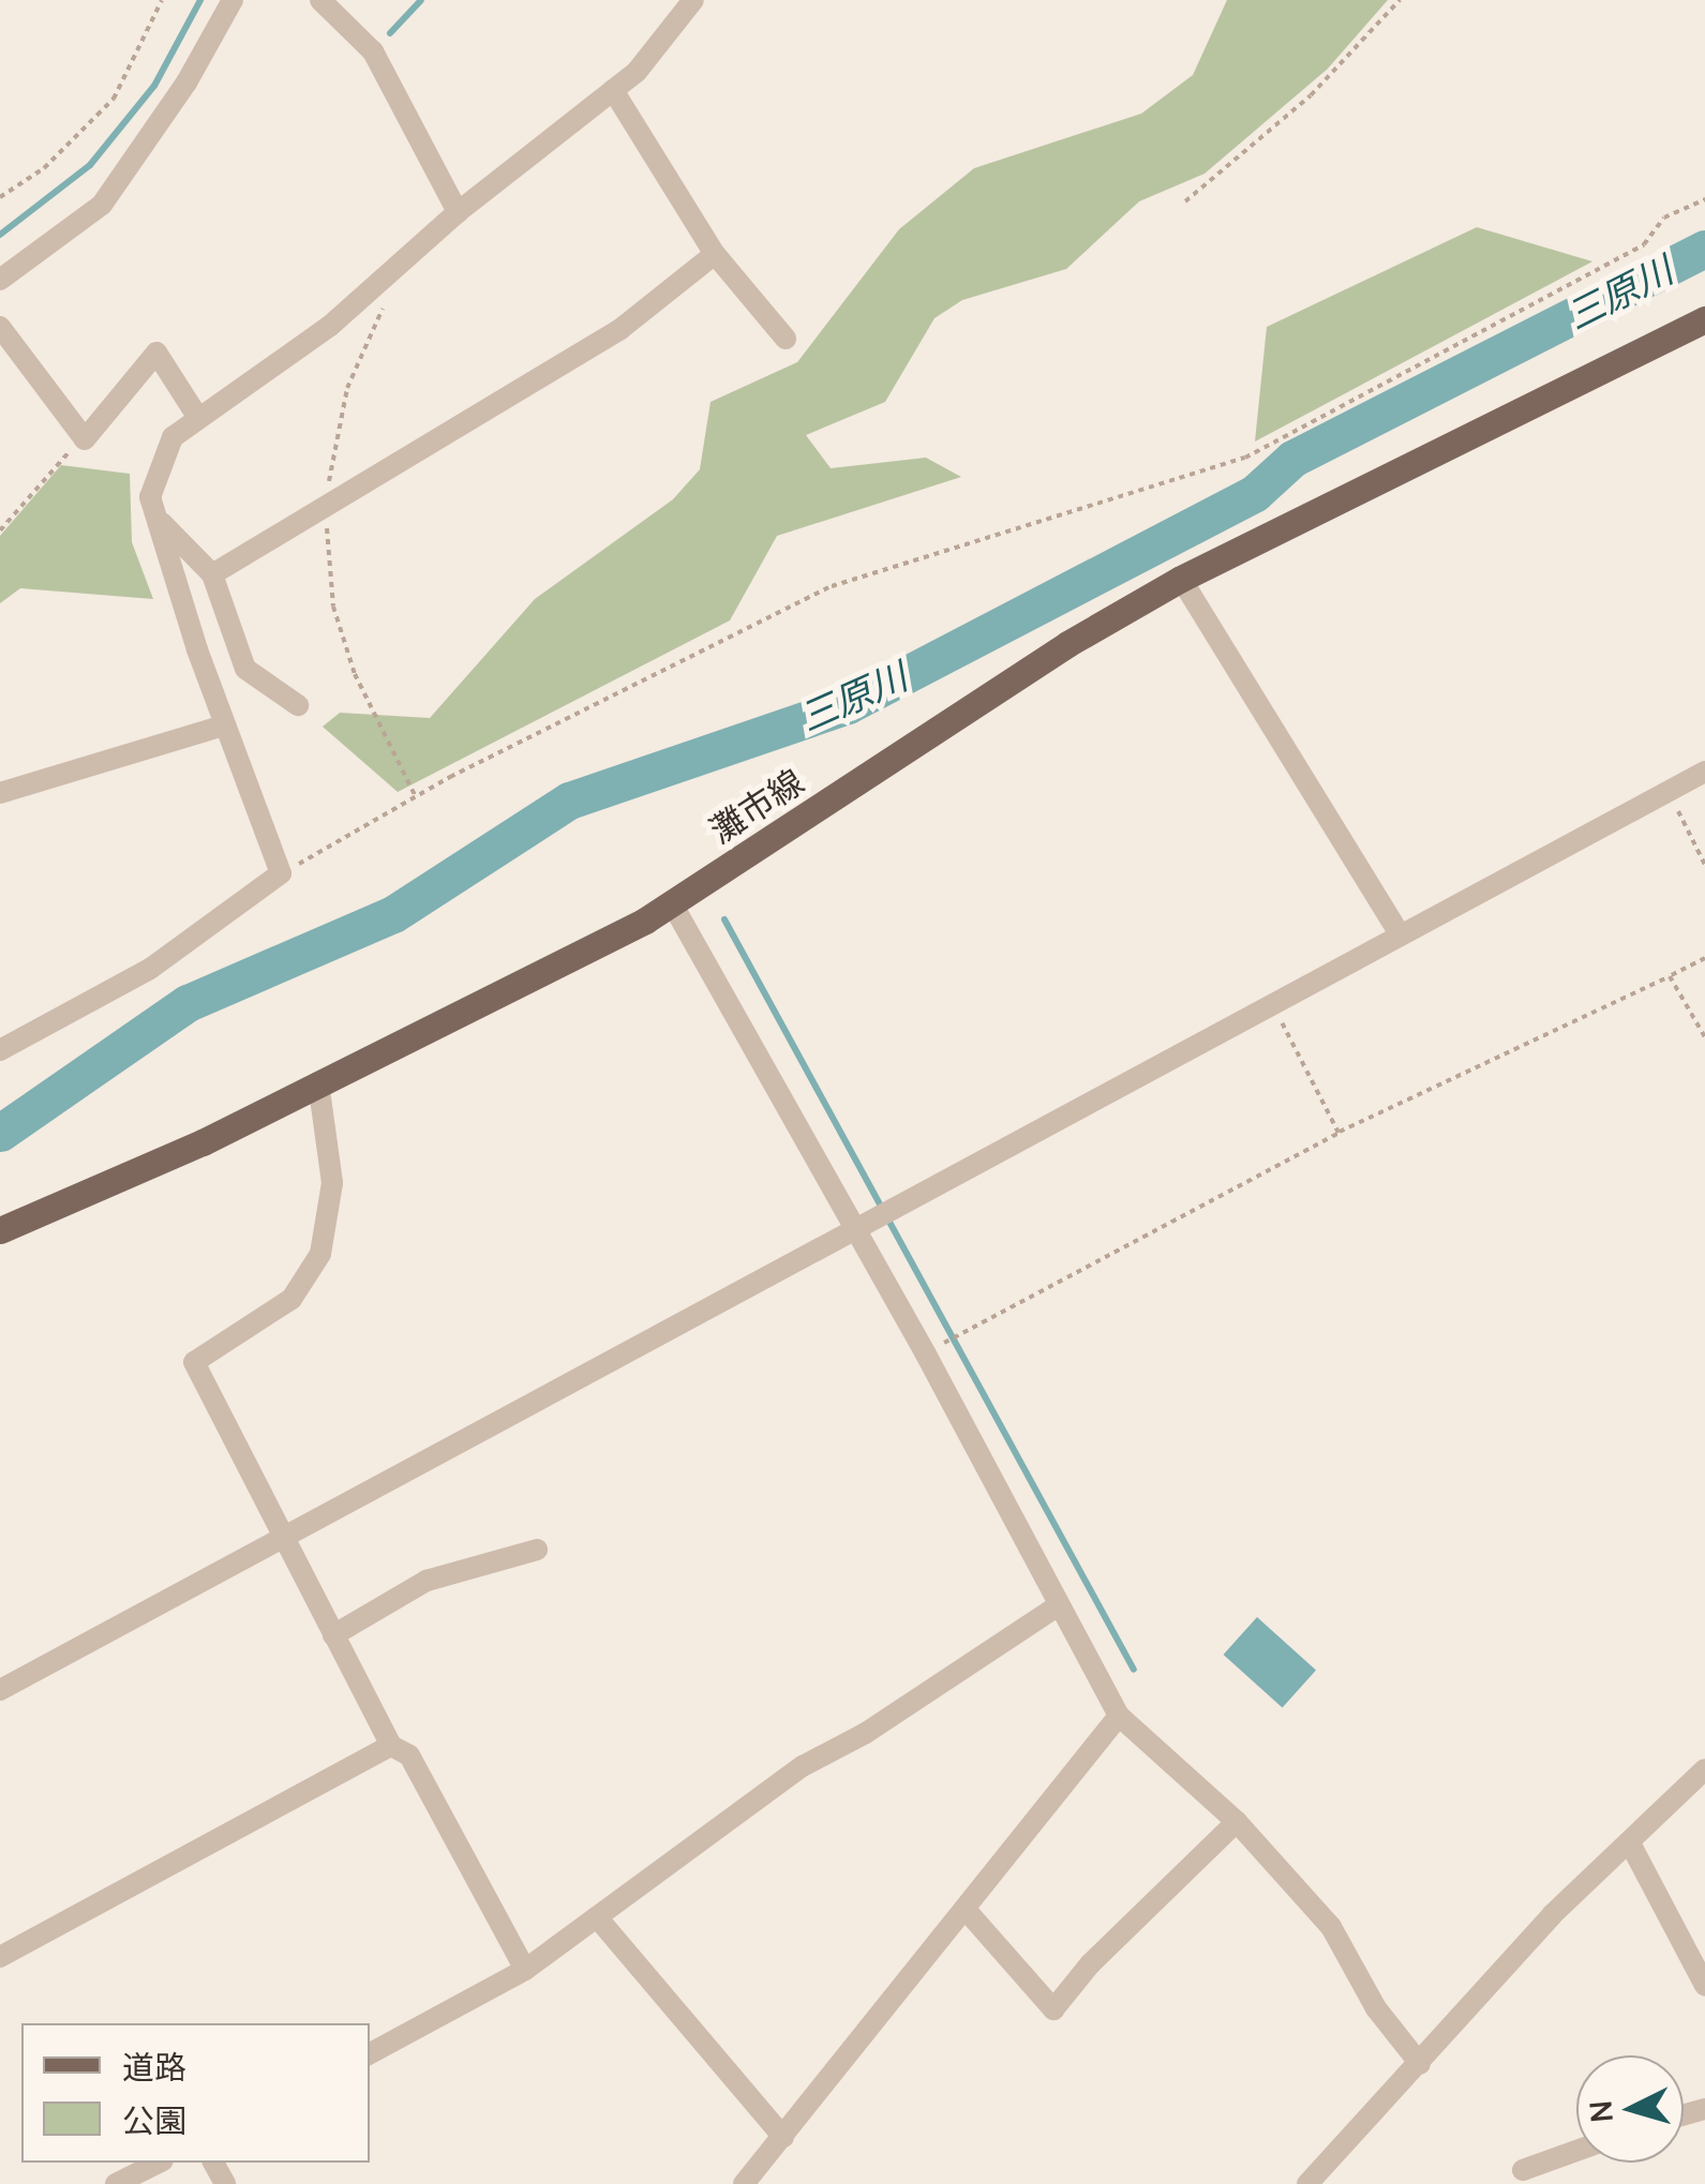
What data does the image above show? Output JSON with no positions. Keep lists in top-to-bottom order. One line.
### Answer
{"streets":{"main road":["灘市線"]},"water":["三原川"],"legend":["道路","公園"],"north":"left"}
